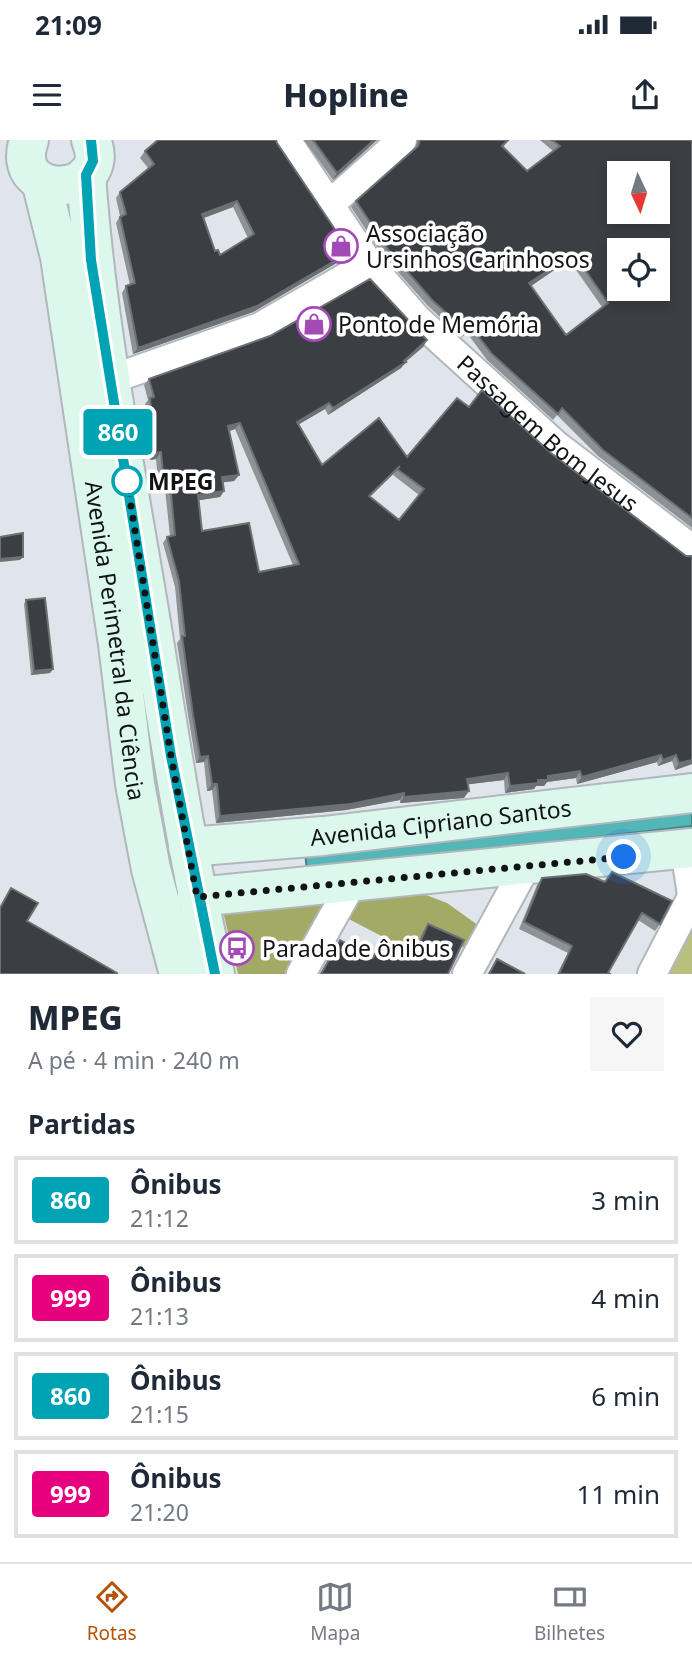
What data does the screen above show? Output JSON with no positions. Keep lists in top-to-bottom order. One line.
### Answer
{"streets":{"main road":["Avenida Perimetral da Ciência","Avenida Cipriano Santos"],"street":["Passagem Bom Jesus"]},"crossings":[["Avenida Perimetral da Ciência","Avenida Cipriano Santos"]],"places":{"shop":["Associação Ursinhos Carinhosos","Ponto de Memória"],"other":["MPEG"],"bus stop":["Parada de ônibus"]},"lines":["bus line 860"],"north":"bottom","page":{"status":"21:09","header":"Hopline","on_map":"860","heading":[["MPEG","A pé · 4 min · 240 m"],"Partidas"],"list":[{"mark":"860","name":"Ônibus","note":"21:12","value":"3 min"},{"mark":"999","name":"Ônibus","note":"21:13","value":"4 min"},{"mark":"860","name":"Ônibus","note":"21:15","value":"6 min"},{"mark":"999","name":"Ônibus","note":"21:20","value":"11 min"}],"tabs":["Rotas","Mapa","Bilhetes"]}}
